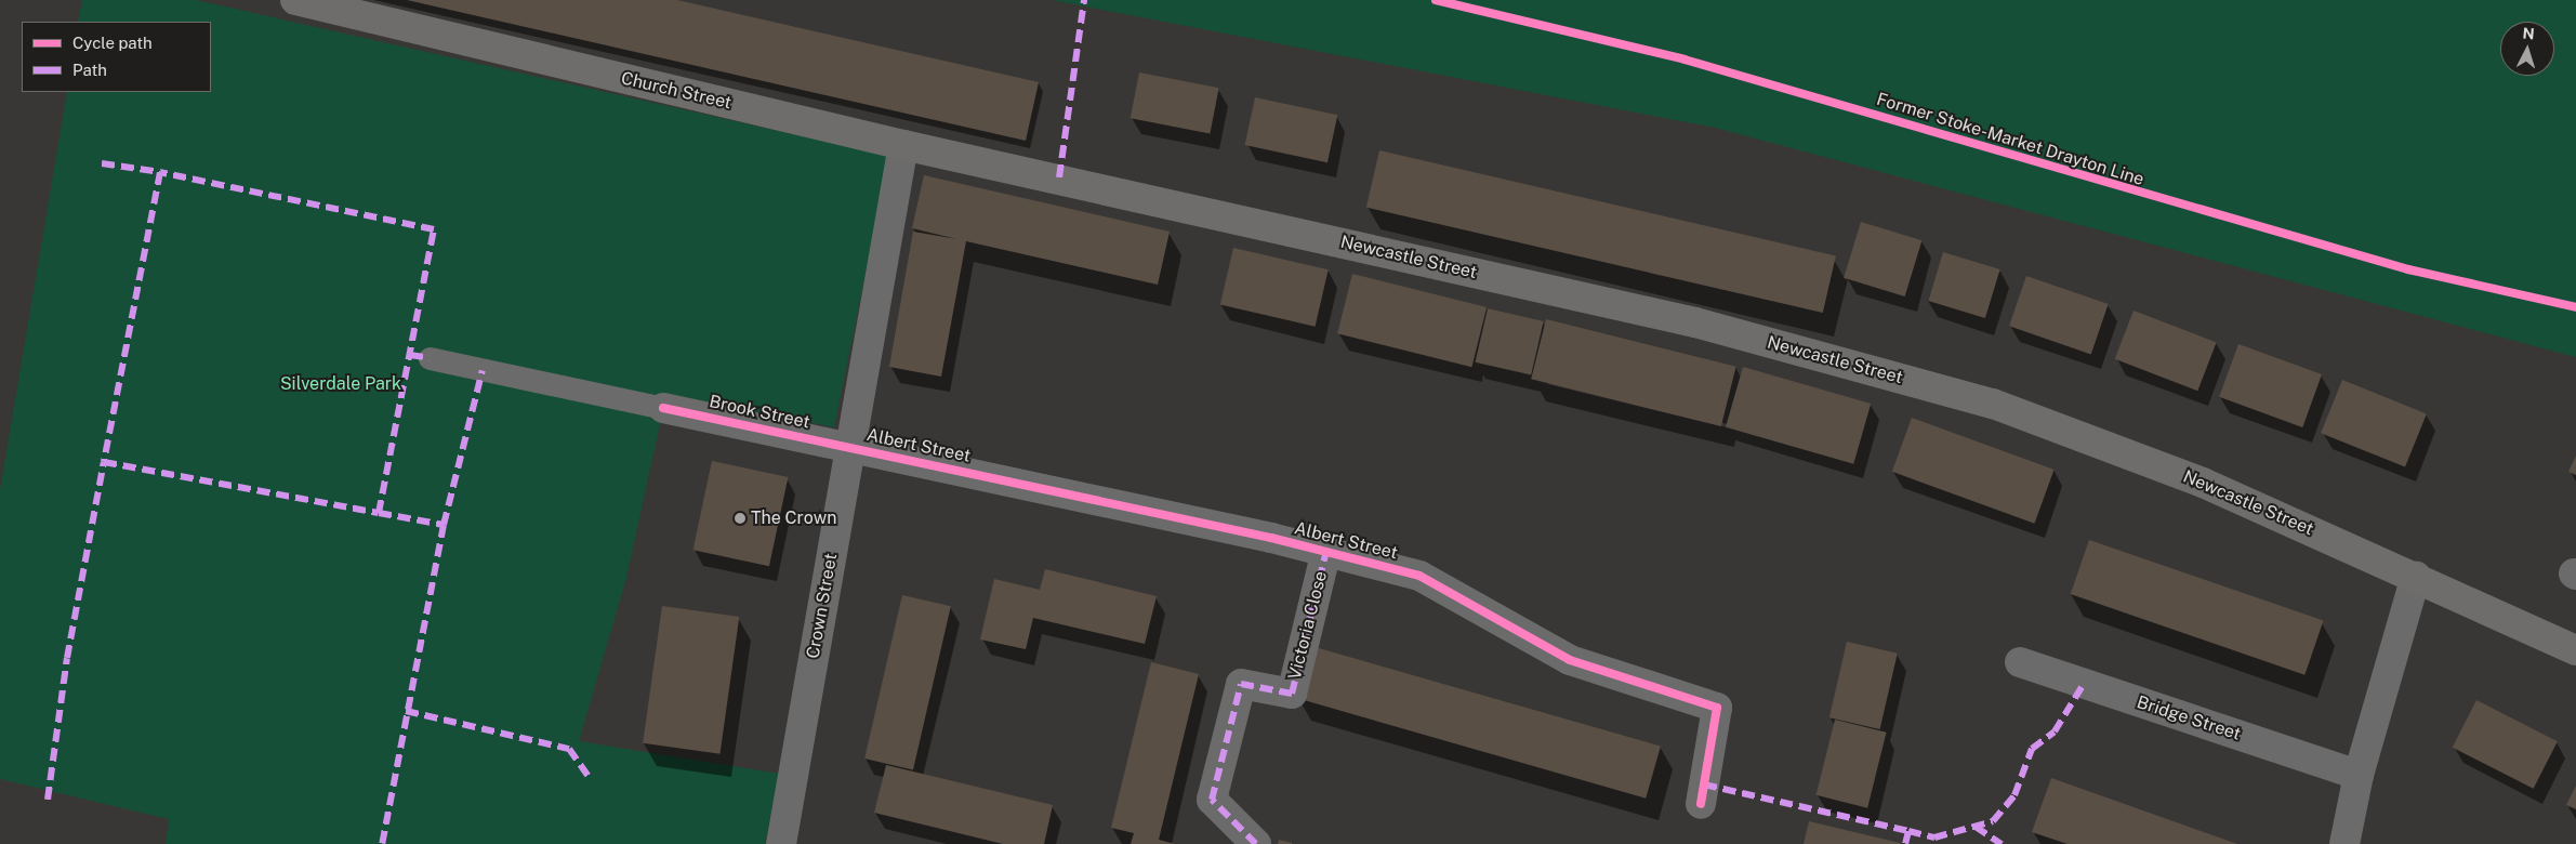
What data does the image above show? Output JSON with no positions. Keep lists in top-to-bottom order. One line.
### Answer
{"streets":{"main road":["Church Street","Newcastle Street"],"street":["Brook Street","Albert Street","Crown Street","Victoria Close","Bridge Street"],"cycle path":["Former Stoke-Market Drayton Line"]},"crossings":[["Church Street","Newcastle Street"],["Church Street","Crown Street"],["Brook Street","Albert Street"],["Brook Street","Crown Street"],["Albert Street","Crown Street"],["Albert Street","Victoria Close"]],"parks":["Silverdale Park"],"places":["The Crown"],"legend":["Cycle path","Path"],"north":"top"}
